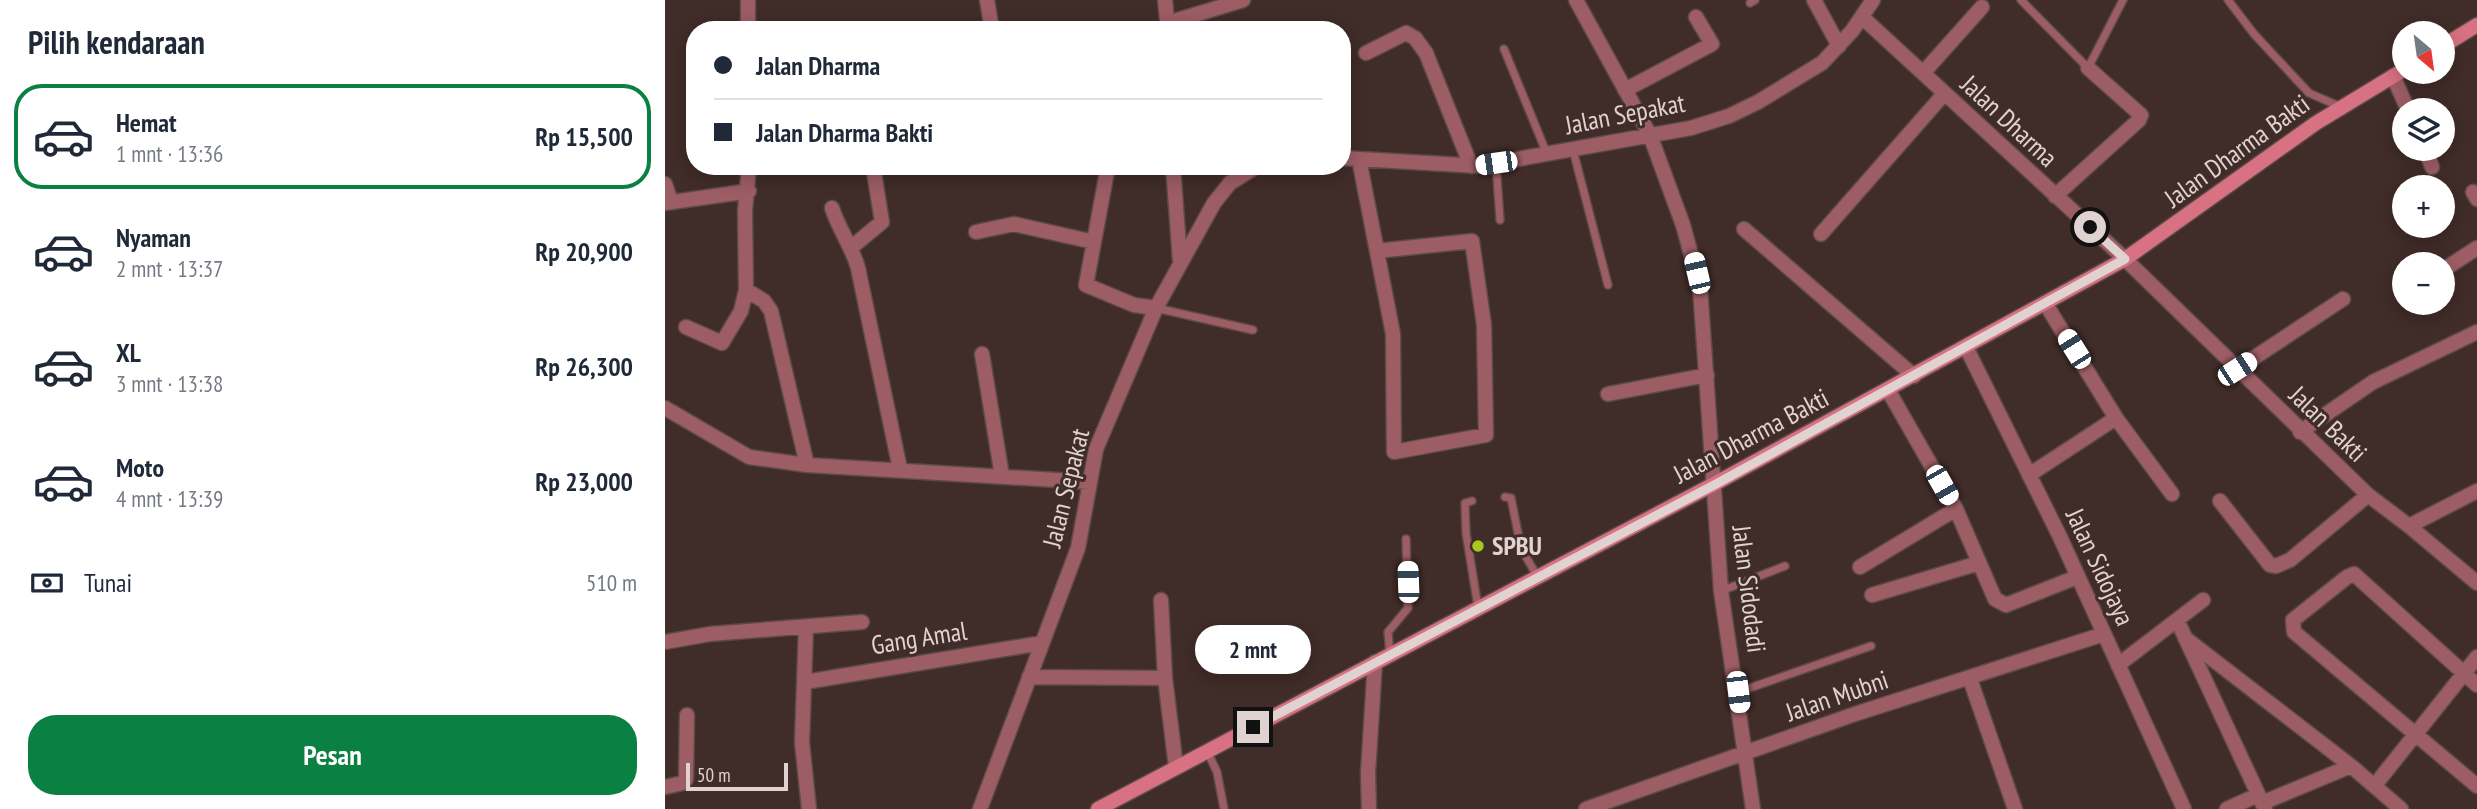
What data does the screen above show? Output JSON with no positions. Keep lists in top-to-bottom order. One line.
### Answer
{"streets":{"main road":["Jalan Dharma Bakti"],"street":["Jalan Sepakat","Jalan Dharma","Jalan Bakti","Jalan Sidojaya","Jalan Sidodadi","Gang Amal","Jalan Mubni"]},"crossings":[["Jalan Sepakat","Jalan Dharma"],["Jalan Sepakat","Jalan Sidodadi"],["Jalan Sepakat","Gang Amal"],["Jalan Dharma","Jalan Dharma Bakti"],["Jalan Dharma","Jalan Bakti"],["Jalan Dharma Bakti","Jalan Bakti"],["Jalan Dharma Bakti","Jalan Sidojaya"],["Jalan Dharma Bakti","Jalan Sidodadi"],["Jalan Sidojaya","Jalan Mubni"],["Jalan Sidodadi","Jalan Mubni"]],"places":["SPBU"],"scale_bar":"50 m","north":"bottom right","page":{"heading":"Pilih kendaraan","map_buttons":["+","−"],"banner":["Jalan Dharma","Jalan Dharma Bakti"],"list":[{"name":"Hemat","note":"1 mnt · 13:36","value":"Rp 15,500"},{"name":"Nyaman","note":"2 mnt · 13:37","value":"Rp 20,900"},{"name":"XL","note":"3 mnt · 13:38","value":"Rp 26,300"},{"name":"Moto","note":"4 mnt · 13:39","value":"Rp 23,000"}],"pay":["Tunai","510 m"],"bubble":"2 mnt","buttons":"Pesan","scale":"50 m"}}
